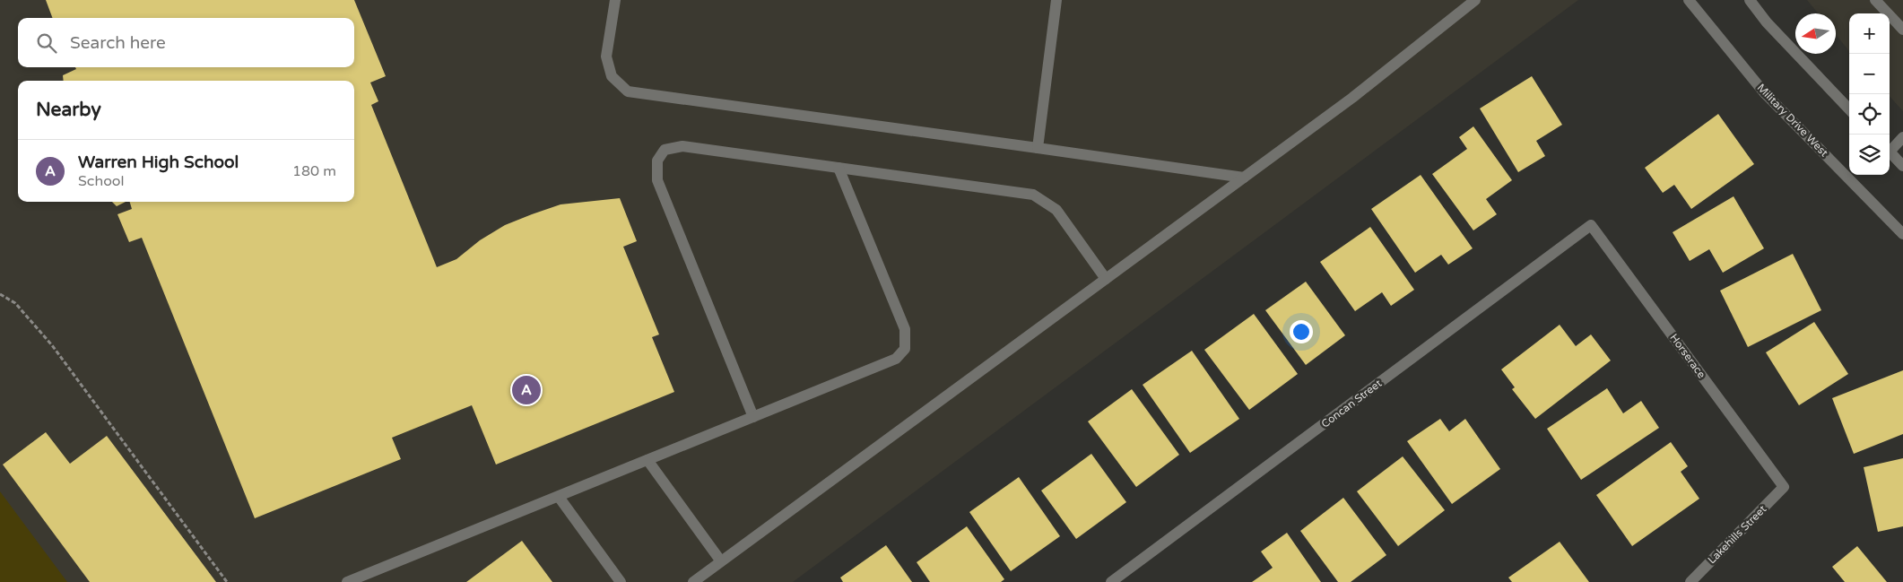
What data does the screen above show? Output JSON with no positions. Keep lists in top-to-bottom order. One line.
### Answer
{"streets":{"street":["Military Drive West","Horserace","Concan Street","Lakehills Street"]},"crossings":[["Horserace","Concan Street"],["Horserace","Lakehills Street"]],"north":"left","page":{"map_buttons":["+","−"],"search":"Search here","heading":"Nearby","list":[{"mark":"A","name":"Warren High School","note":"School","value":"180 m"}],"pins":"A"}}
